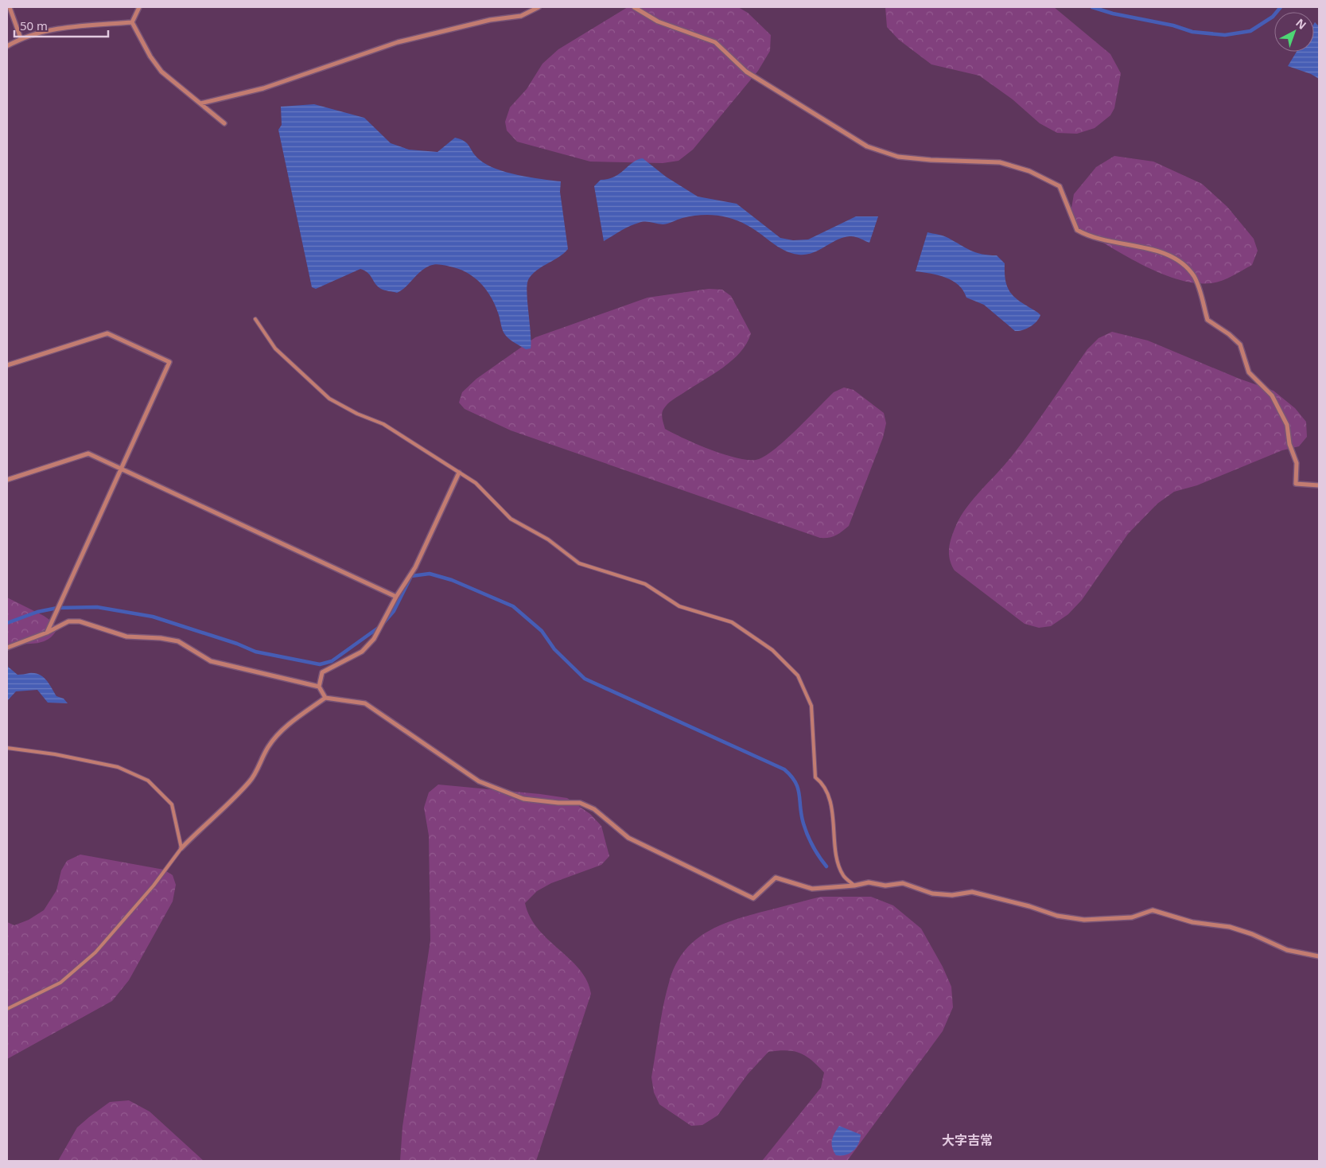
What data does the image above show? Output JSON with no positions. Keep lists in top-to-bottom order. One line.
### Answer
{"districts":["大字吉常"],"scale_bar":"50 m","north":"top right"}
